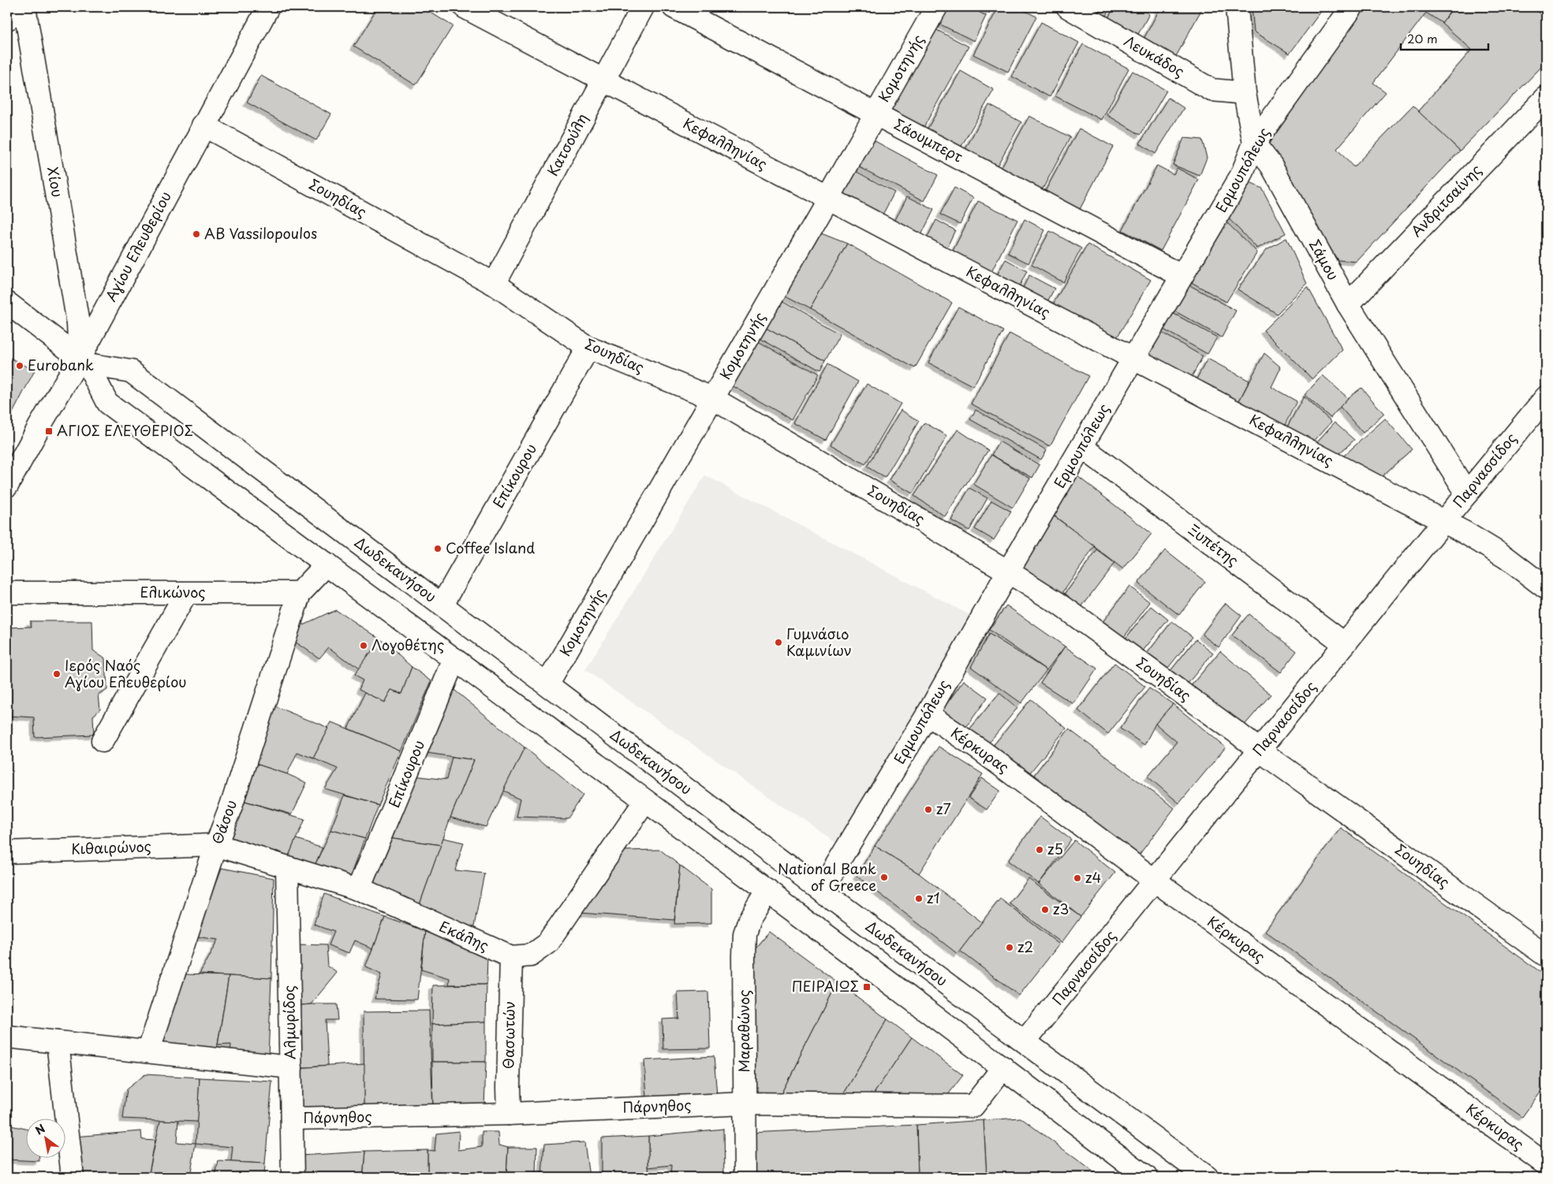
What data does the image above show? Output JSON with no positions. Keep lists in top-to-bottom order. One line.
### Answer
{"streets":{"street":["Λευκάδος","Κομοτηνής","Σάουμπερτ","Κεφαλληνίας","Κατσούλη","Ερμουπόλεως","Χίου","Σουηδίας","Ανδριτσαίνης","Αγίου Ελευθερίου","Σάμου","Παρνασσίδος","Επίκουρου","Ξυπέτης","Δωδεκανήσου","Ελικώνος","Κέρκυρας","Θάσου","Κιθαιρώνος","Εκάλης","Αλμυρίδος","Μαραθώνος","Θασωτών","Πάρνηθος"]},"crossings":[["Λευκάδος","Σάμου"],["Κομοτηνής","Σάουμπερτ"],["Κομοτηνής","Κεφαλληνίας"],["Κομοτηνής","Σουηδίας"],["Κομοτηνής","Δωδεκανήσου"],["Σάουμπερτ","Ερμουπόλεως"],["Κεφαλληνίας","Κατσούλη"],["Κεφαλληνίας","Ερμουπόλεως"],["Κεφαλληνίας","Παρνασσίδος"],["Κατσούλη","Σουηδίας"],["Ερμουπόλεως","Σουηδίας"],["Ερμουπόλεως","Σάμου"],["Ερμουπόλεως","Ξυπέτης"],["Ερμουπόλεως","Δωδεκανήσου"],["Ερμουπόλεως","Κέρκυρας"],["Χίου","Αγίου Ελευθερίου"],["Χίου","Δωδεκανήσου"],["Σουηδίας","Αγίου Ελευθερίου"],["Σουηδίας","Παρνασσίδος"],["Σουηδίας","Επίκουρου"],["Ανδριτσαίνης","Σάμου"],["Αγίου Ελευθερίου","Δωδεκανήσου"],["Σάμου","Παρνασσίδος"],["Παρνασσίδος","Ξυπέτης"],["Παρνασσίδος","Δωδεκανήσου"],["Παρνασσίδος","Κέρκυρας"],["Επίκουρου","Δωδεκανήσου"],["Επίκουρου","Εκάλης"],["Δωδεκανήσου","Εκάλης"],["Δωδεκανήσου","Μαραθώνος"],["Δωδεκανήσου","Πάρνηθος"],["Ελικώνος","Θάσου"],["Θάσου","Κιθαιρώνος"],["Θάσου","Εκάλης"],["Κιθαιρώνος","Εκάλης"],["Εκάλης","Αλμυρίδος"],["Εκάλης","Θασωτών"],["Αλμυρίδος","Πάρνηθος"],["Μαραθώνος","Πάρνηθος"],["Θασωτών","Πάρνηθος"]],"places":{"other":["AB Vassilopoulos","Eurobank","Coffee Island","Γυμνάσιο Καμινίων","Λογοθέτης","Ιερός Ναός Αγίου Ελευθερίου","z7","z5","National Bank of Greece","z4","z1","z3","z2"],"transit":["ΑΓΙΟΣ ΕΛΕΥΘΕΡΙΟΣ","ΠΕΙΡΑΙΩΣ"]},"scale_bar":"20 m","north":"top left"}
